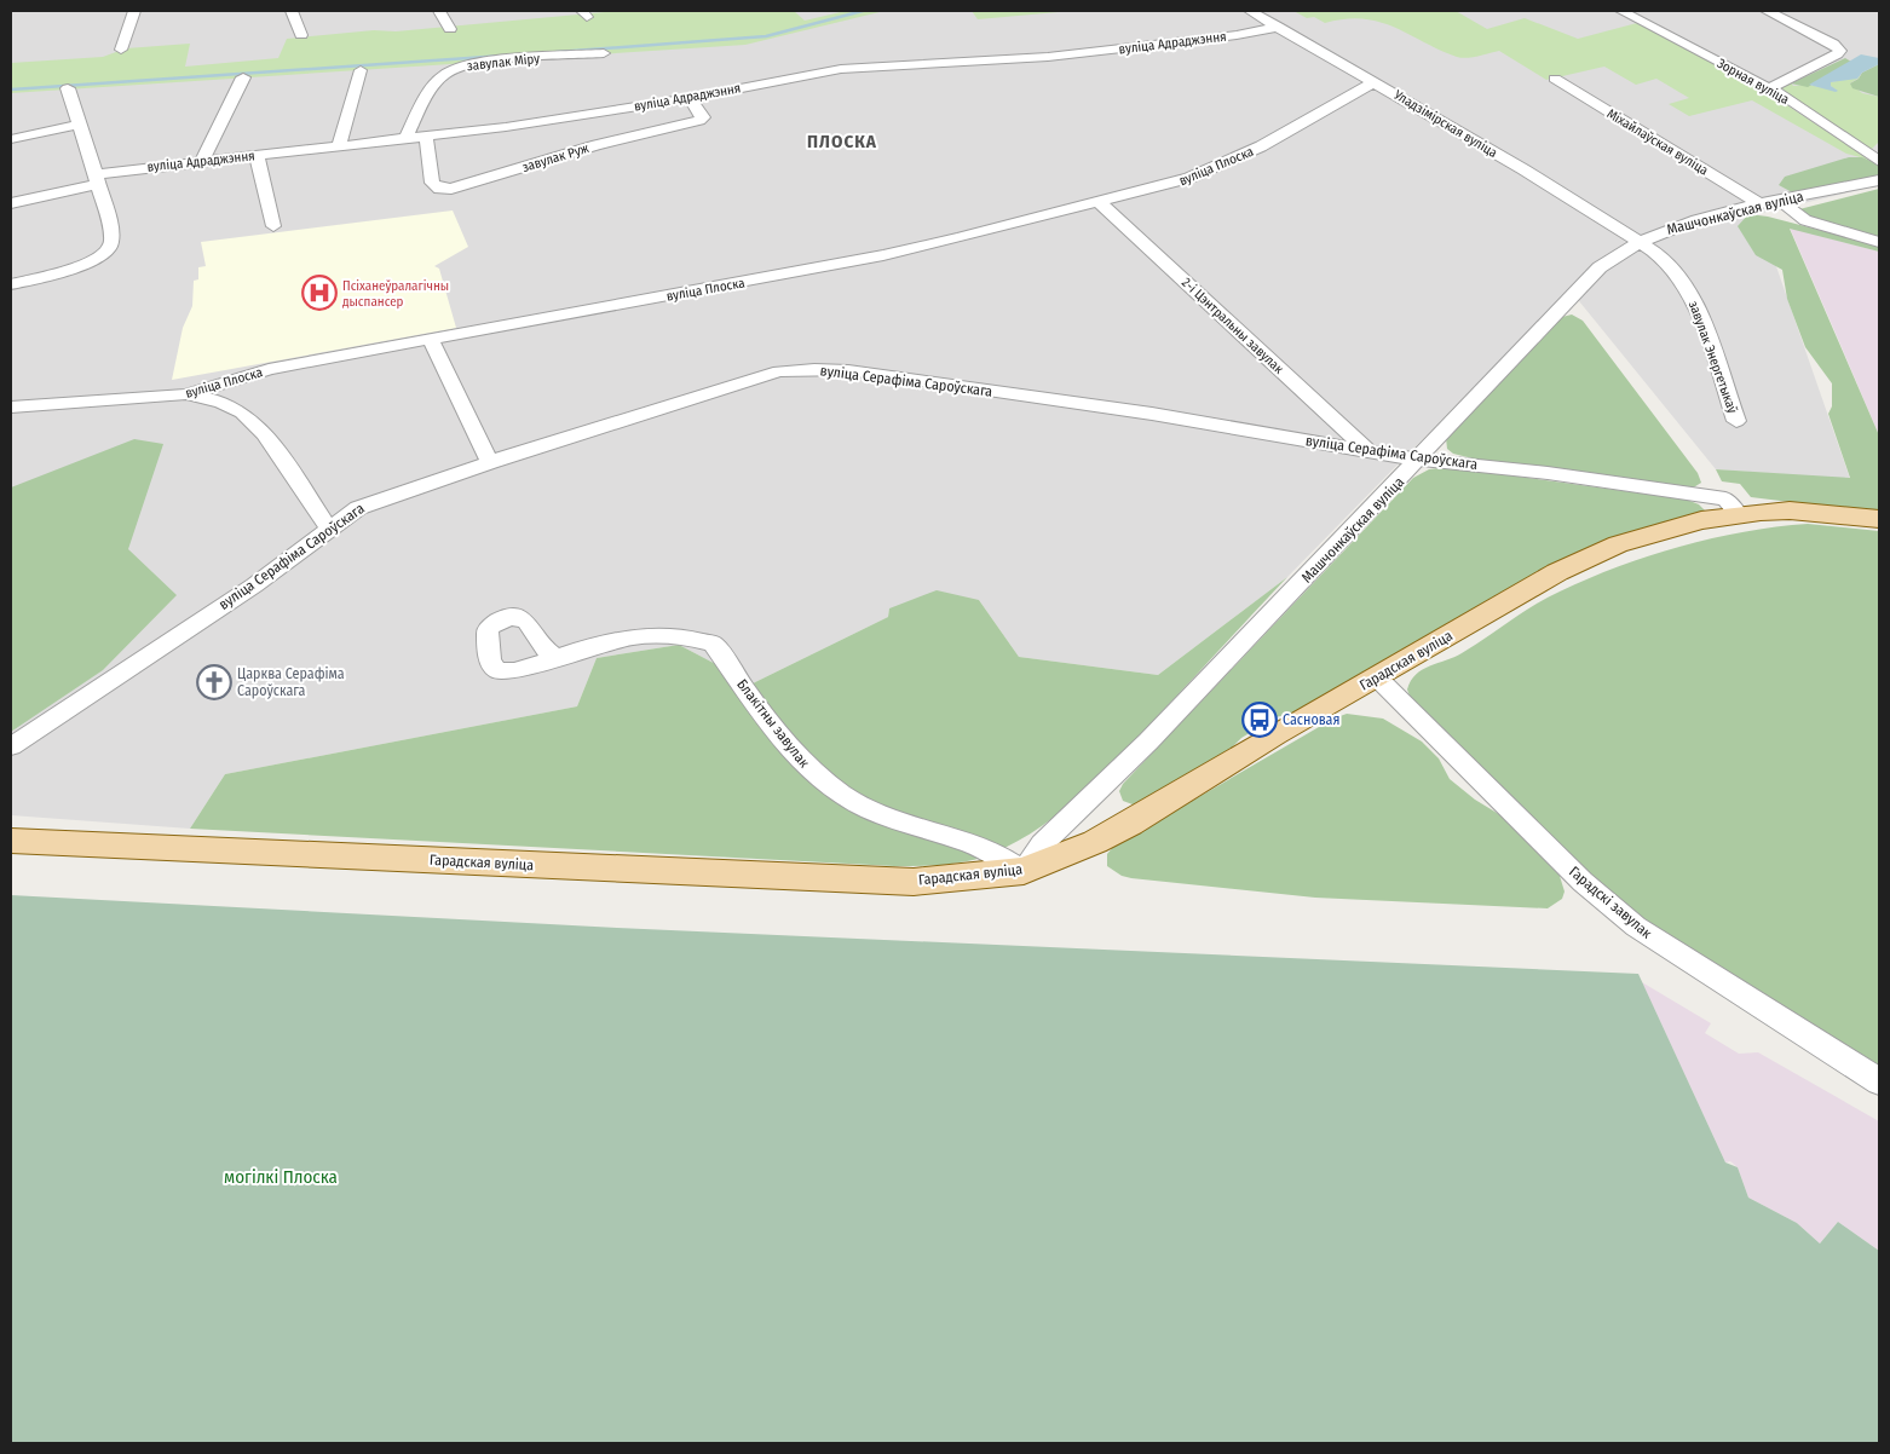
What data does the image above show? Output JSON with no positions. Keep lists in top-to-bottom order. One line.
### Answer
{"streets":{"main road":["Гарадская вуліца"],"street":["вуліца Адраджэння","завулак Міру","Зорная вуліца","Уладзімірская вуліца","Міхайлаўская вуліца","завулак Руж","вуліца Плоска","Машчонкаўская вуліца","2-і Цэнтральны завулак","завулак Энергетыкаў","вуліца Серафіма Сароўскага","Блакітны завулак","Гарадскі завулак"]},"crossings":[["вуліца Адраджэння","завулак Міру"],["вуліца Адраджэння","Уладзімірская вуліца"],["вуліца Адраджэння","завулак Руж"],["Уладзімірская вуліца","вуліца Плоска"],["Уладзімірская вуліца","Машчонкаўская вуліца"],["Уладзімірская вуліца","завулак Энергетыкаў"],["Міхайлаўская вуліца","Машчонкаўская вуліца"],["вуліца Плоска","2-і Цэнтральны завулак"],["Машчонкаўская вуліца","завулак Энергетыкаў"],["Машчонкаўская вуліца","вуліца Серафіма Сароўскага"],["Машчонкаўская вуліца","Гарадская вуліца"],["Машчонкаўская вуліца","Блакітны завулак"],["2-і Цэнтральны завулак","вуліца Серафіма Сароўскага"],["вуліца Серафіма Сароўскага","Гарадская вуліца"],["Гарадская вуліца","Блакітны завулак"],["Гарадская вуліца","Гарадскі завулак"]],"districts":["ПЛОСКА"],"parks":["могілкі Плоска"],"places":{"hospital":["Псіханеўралагічны дыспансер"],"church":["Царква Серафіма Сароўскага"],"bus stop":["Сасновая"]}}
